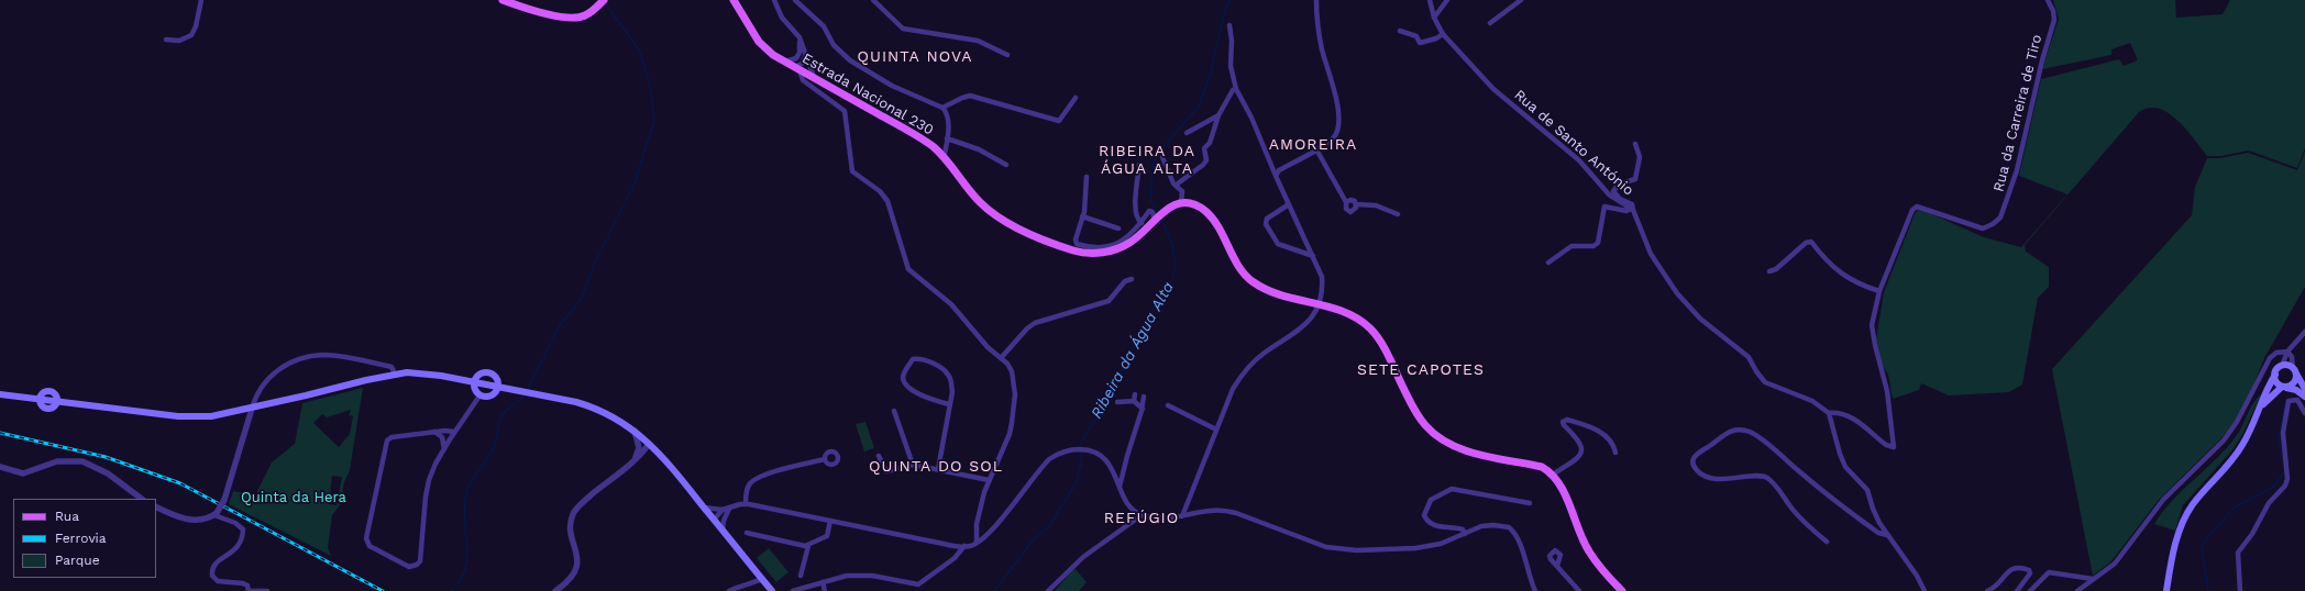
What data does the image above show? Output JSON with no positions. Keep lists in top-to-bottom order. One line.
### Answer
{"streets":{"main road":["Estrada Nacional 230"],"street":["Rua da Carreira de Tiro","Rua de Santo António"]},"crossings":[["Rua da Carreira de Tiro","Rua de Santo António"]],"districts":["QUINTA NOVA","AMOREIRA","RIBEIRA DA ÁGUA ALTA","SETE CAPOTES","QUINTA DO SOL","REFÚGIO"],"water":["Ribeira da Água Alta"],"parks":["Quinta da Hera"],"legend":["Rua","Ferrovia","Parque"]}
